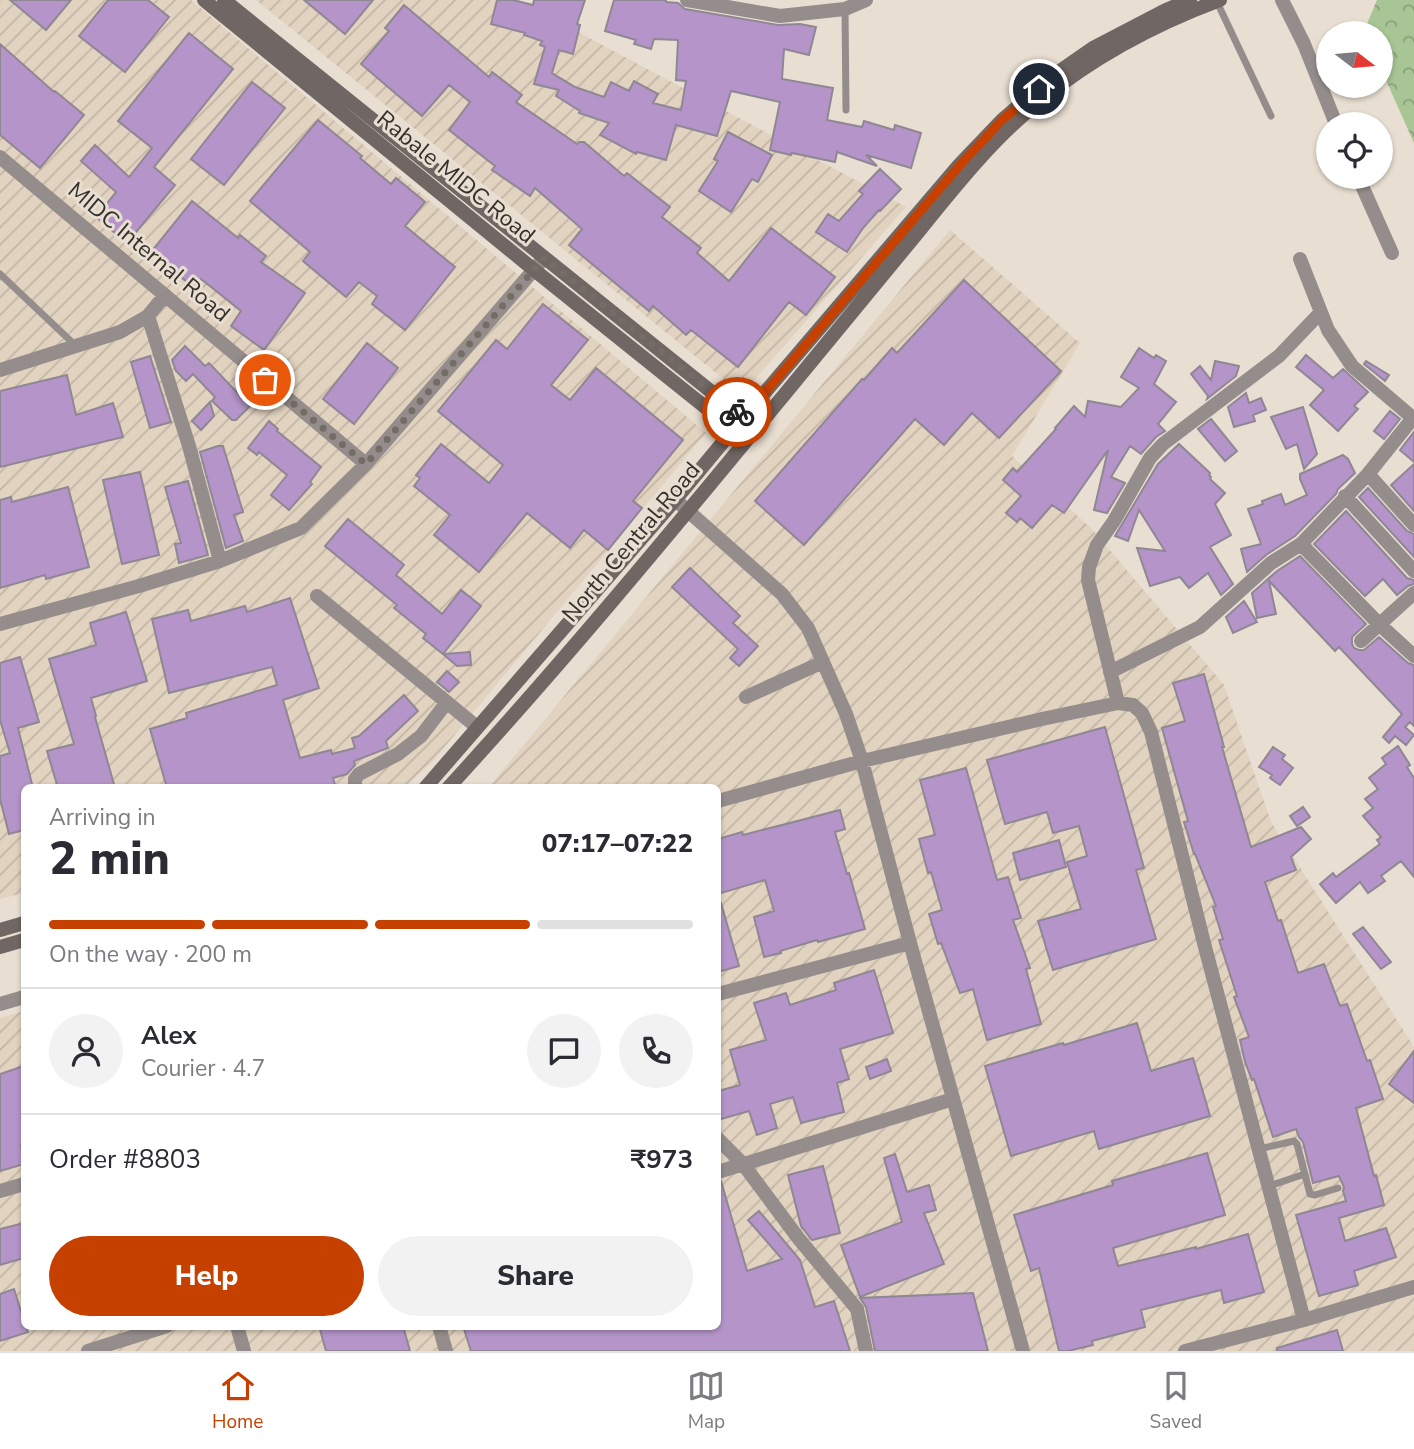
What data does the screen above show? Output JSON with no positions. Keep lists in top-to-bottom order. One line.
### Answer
{"streets":{"main road":["Rabale MIDC Road","North Central Road"],"street":["MIDC Internal Road"]},"crossings":[["Rabale MIDC Road","North Central Road"]],"north":"right","page":{"heading":["2 min","Arriving in","07:17–07:22"],"panel":["Alex","Courier · 4.7","Order #8803","₹973"],"bar":"On the way · 200 m","buttons":["Help","Share"],"tabs":["Home","Map","Saved"]}}
